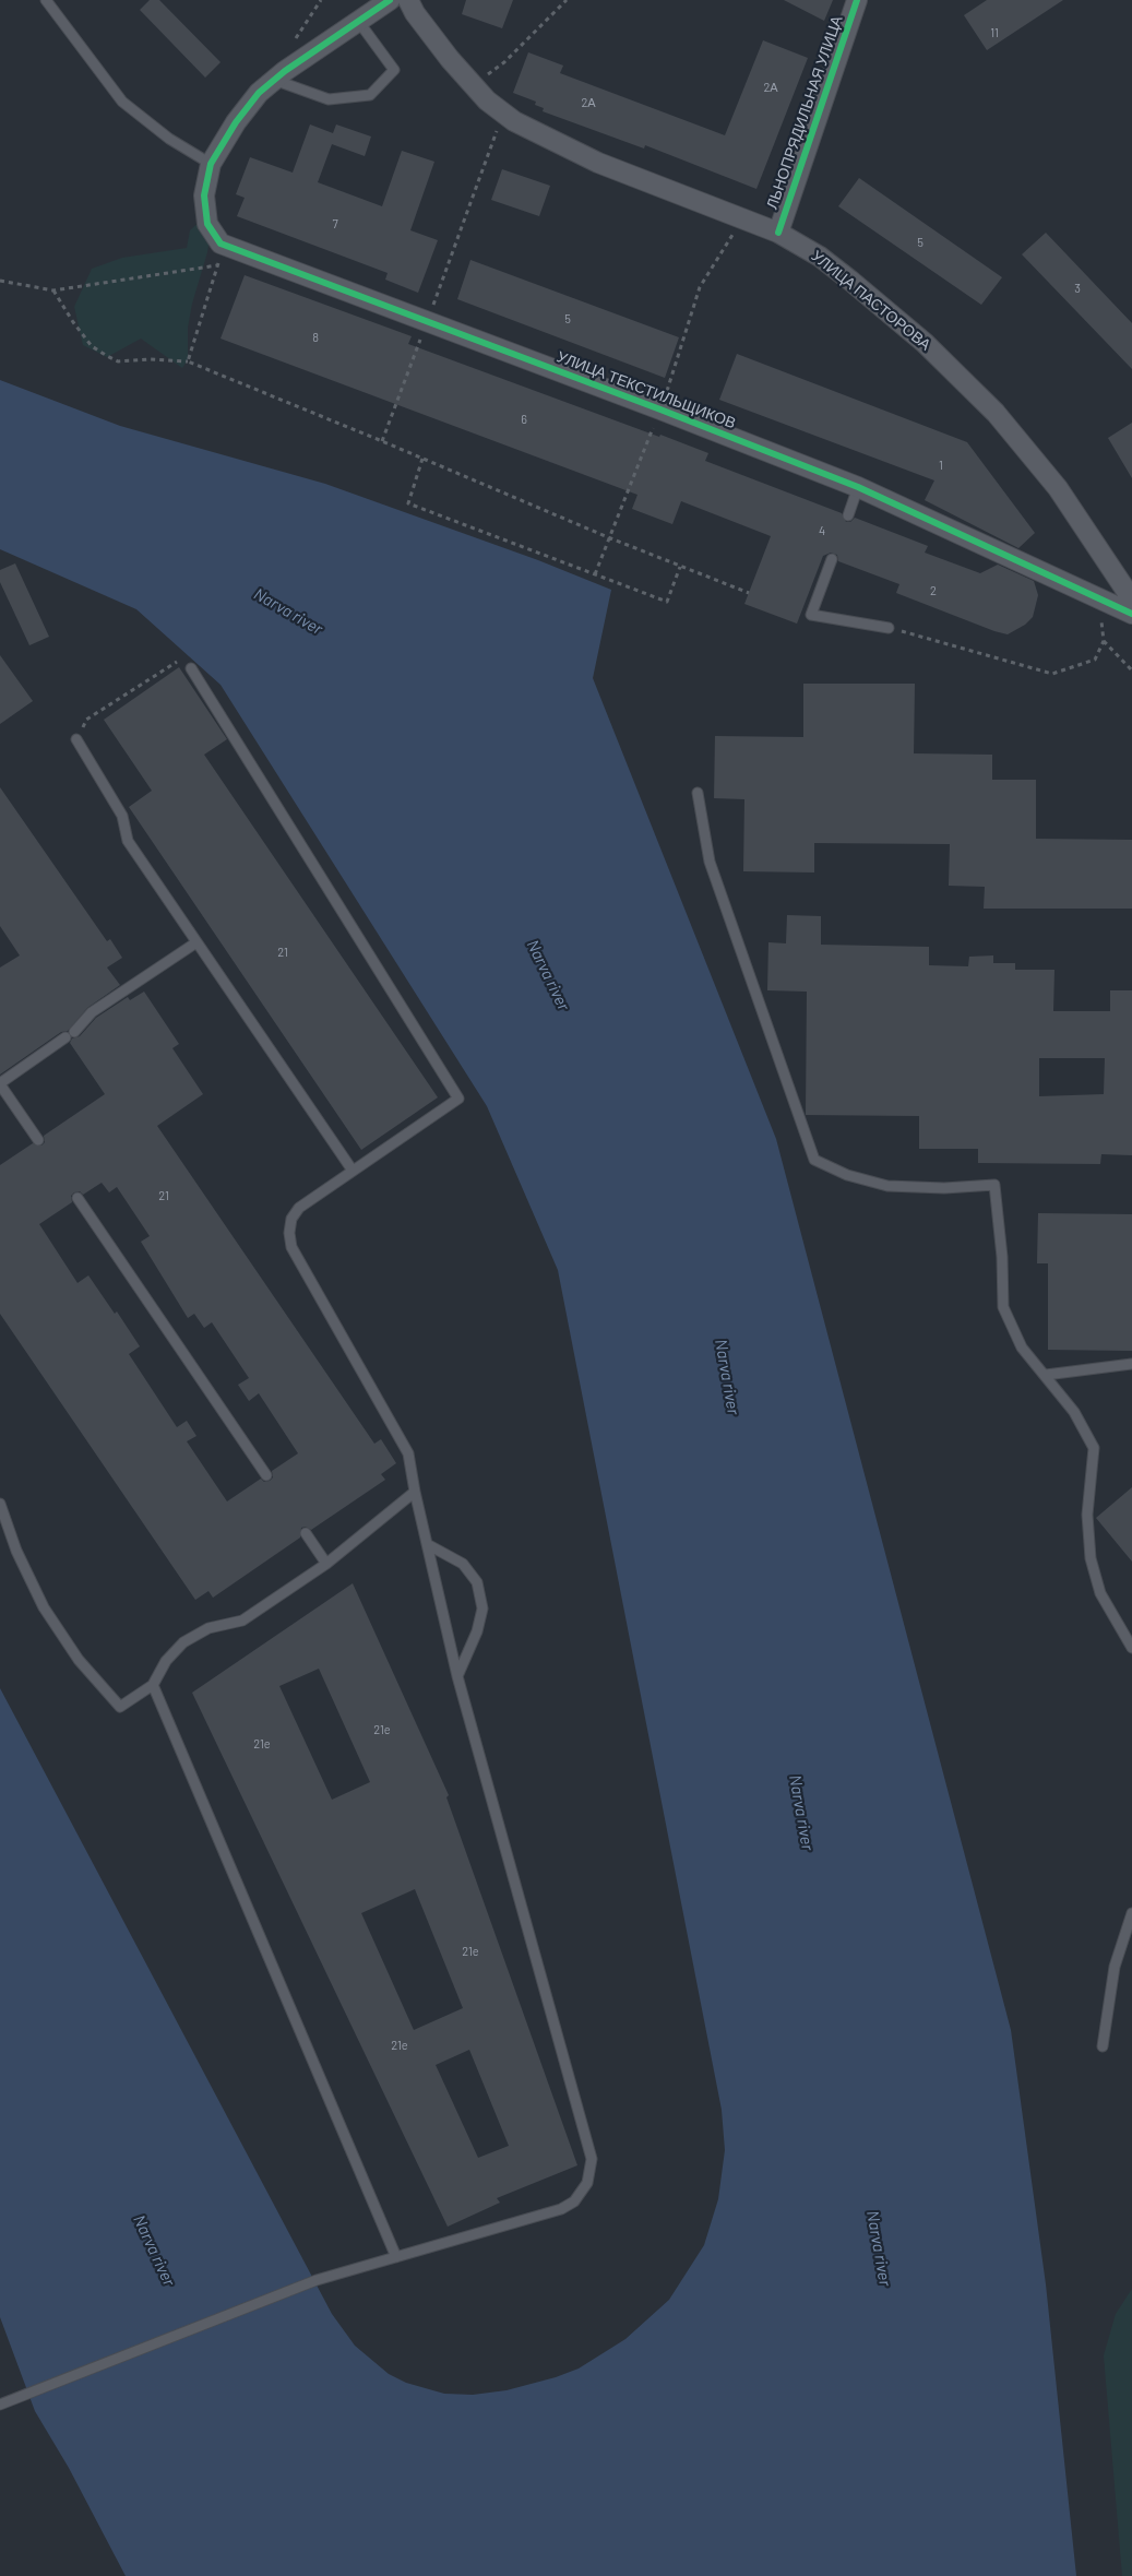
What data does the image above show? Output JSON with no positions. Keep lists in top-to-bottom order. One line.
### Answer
{"streets":{"street":["ЛЬНОПРЯДИЛЬНАЯ УЛИЦА","УЛИЦА ПАСТОРОВА","УЛИЦА ТЕКСТИЛЬЩИКОВ"]},"crossings":[["ЛЬНОПРЯДИЛЬНАЯ УЛИЦА","УЛИЦА ПАСТОРОВА"]],"water":["Narva river"],"house_numbers":["11","2А","2А","7","5","3","5","8","6","1","4","2","21","21","21e","21e","21e","21e"]}
